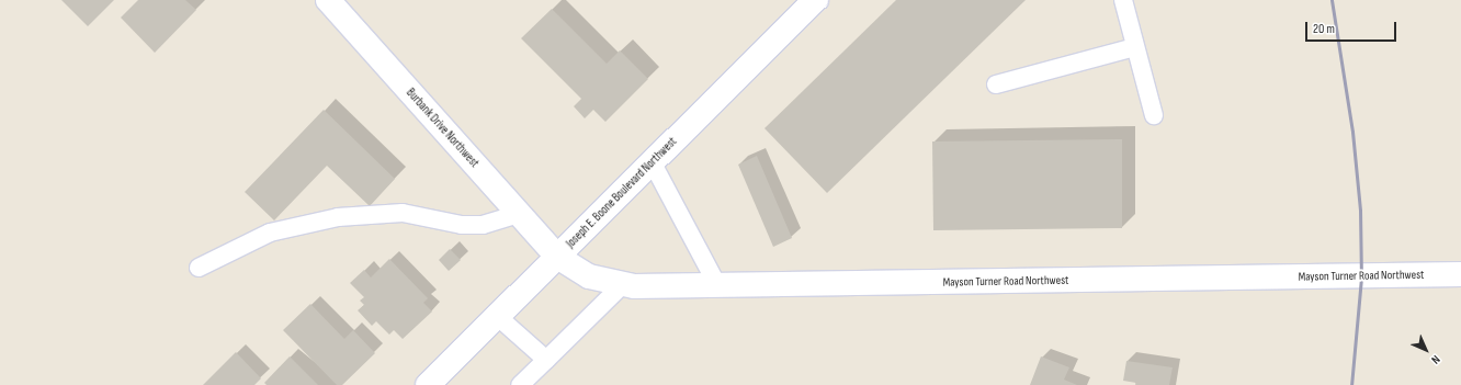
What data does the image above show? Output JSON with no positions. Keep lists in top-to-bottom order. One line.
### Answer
{"streets":{"street":["Burbank Drive Northwest","Joseph E. Boone Boulevard Northwest","Mayson Turner Road Northwest"]},"crossings":[["Burbank Drive Northwest","Joseph E. Boone Boulevard Northwest"],["Burbank Drive Northwest","Mayson Turner Road Northwest"],["Joseph E. Boone Boulevard Northwest","Mayson Turner Road Northwest"]],"scale_bar":"20 m","north":"bottom right"}
